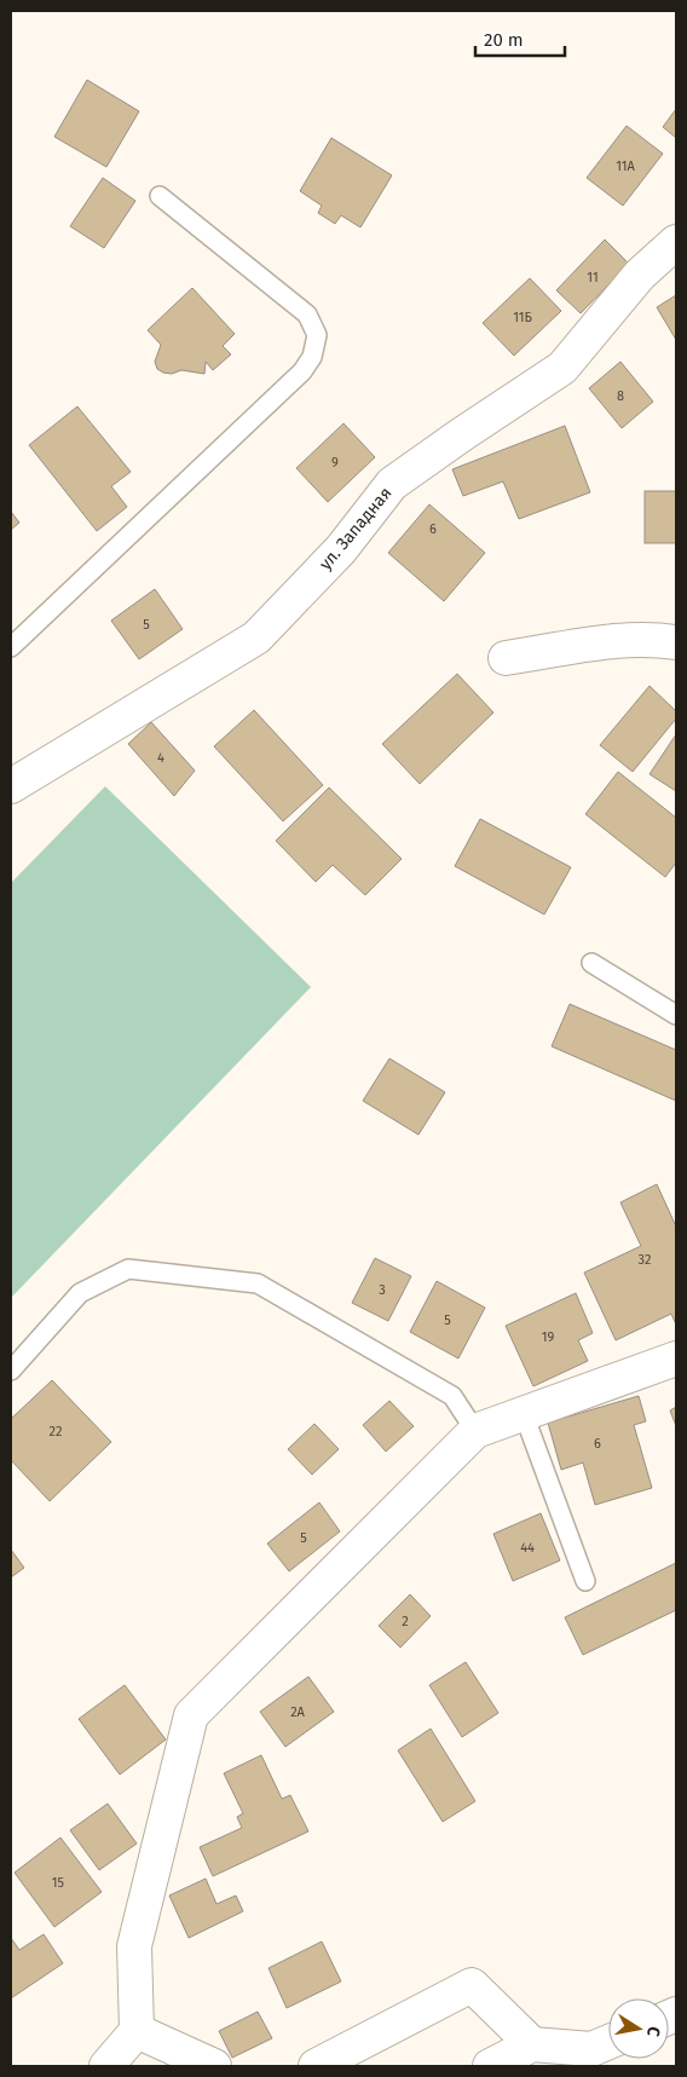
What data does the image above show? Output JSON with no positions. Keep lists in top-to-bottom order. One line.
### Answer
{"streets":{"street":["ул. Западная"]},"house_numbers":["11А","11","11Б","8","9","6","5","4","32","3","5","19","22","6","5","44","2","2А","15"],"scale_bar":"20 m","north":"right"}
